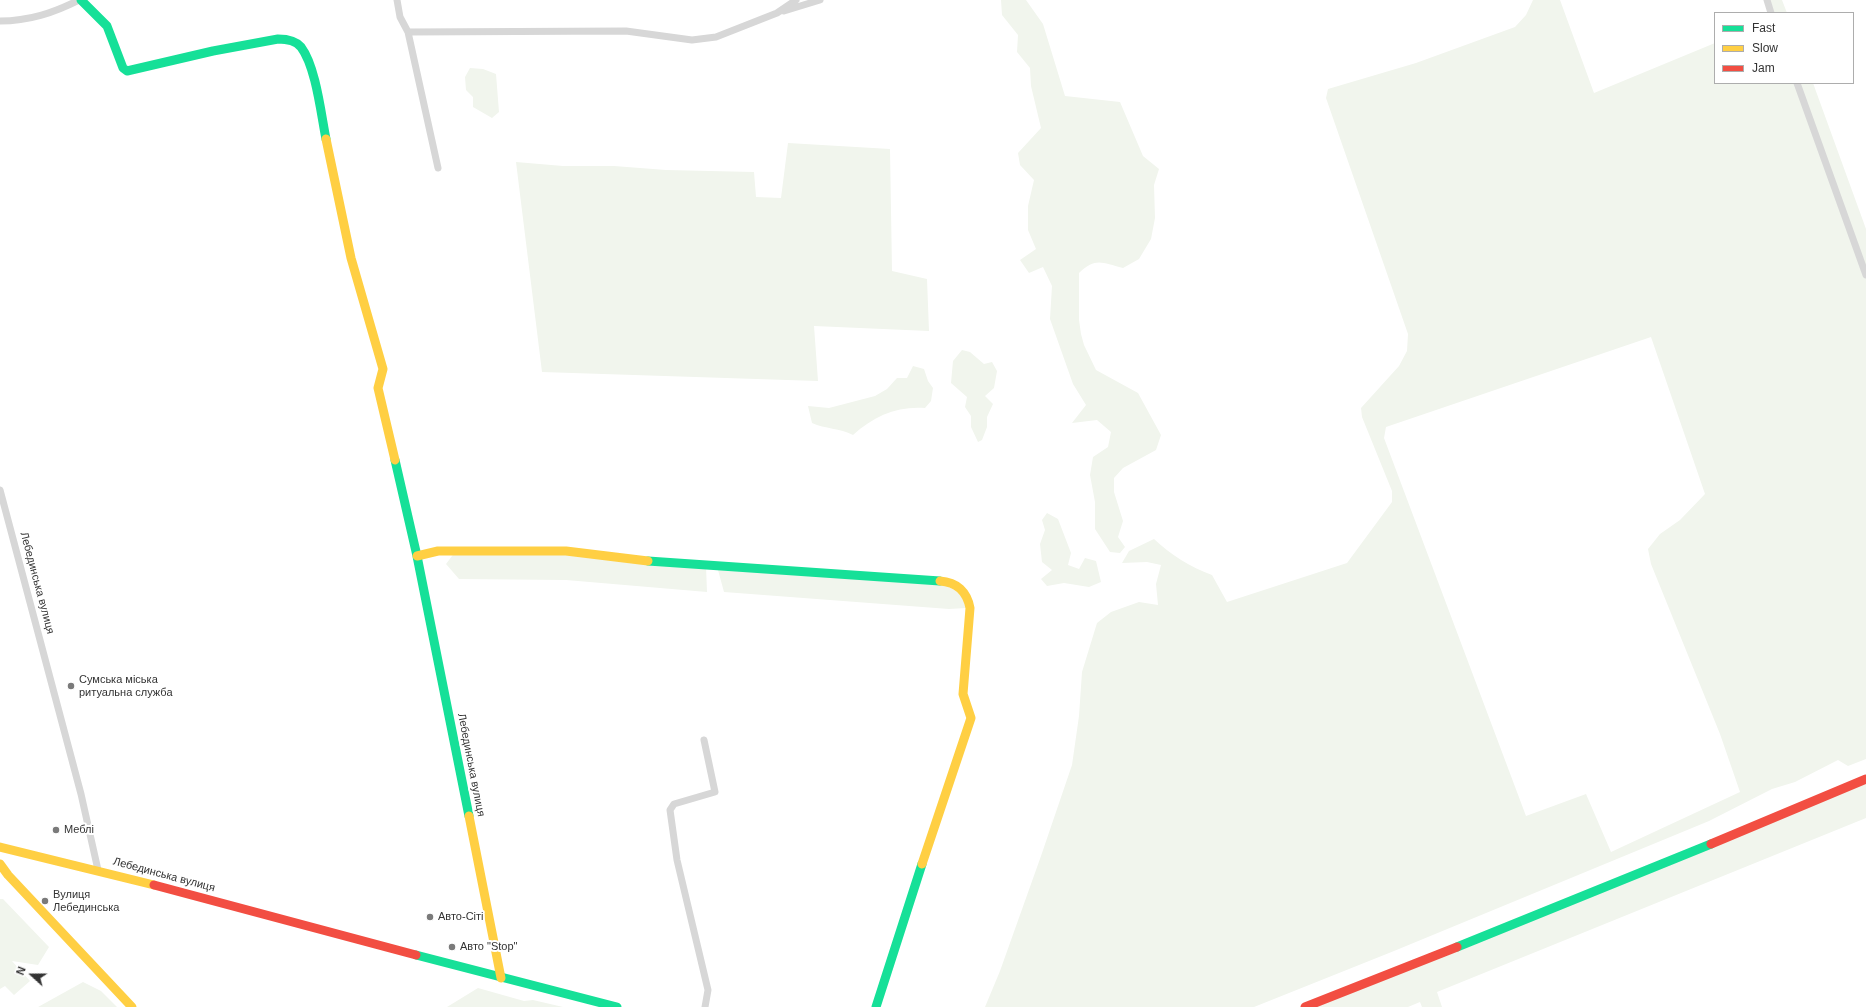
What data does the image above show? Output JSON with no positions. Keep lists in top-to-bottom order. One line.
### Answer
{"streets":{"street":["Лебединська вулиця"]},"places":["Сумська міська ритуальна служба","Меблі","Вулиця Лебединська","Авто-Сіті","Авто \"Stop\""],"legend":["Fast","Slow","Jam"],"north":"left"}
